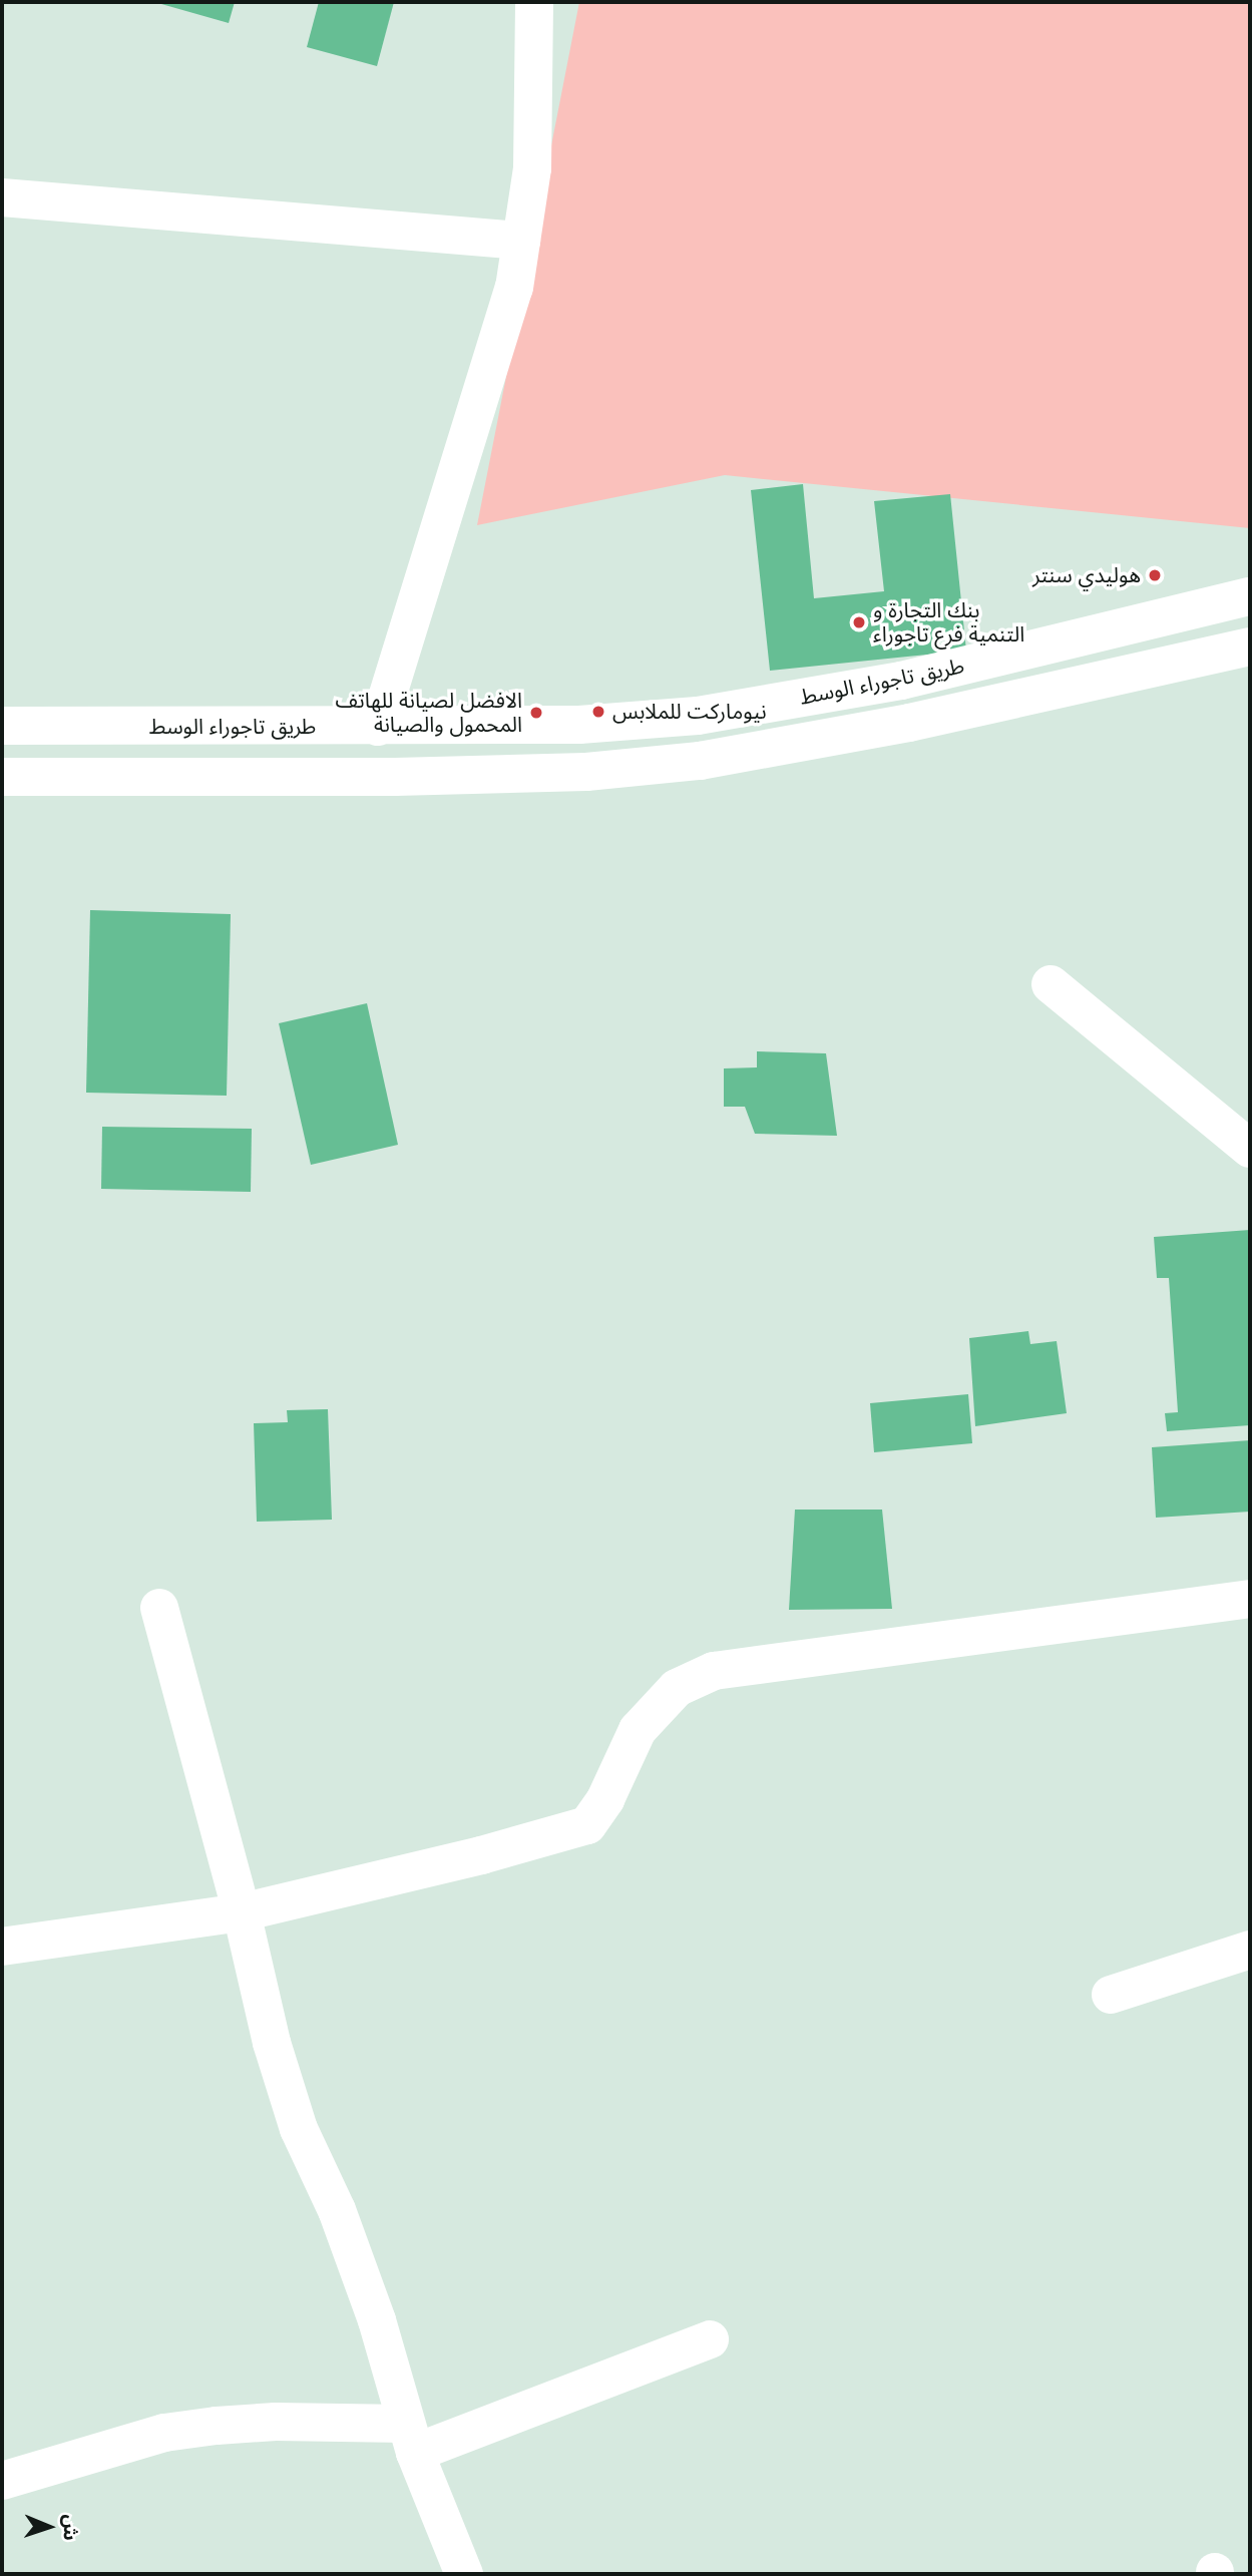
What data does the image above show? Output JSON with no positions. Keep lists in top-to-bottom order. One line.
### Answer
{"streets":{"street":["طريق تاجوراء الوسط"]},"places":["هوليدي سنتر","بنك التجارة و التنمية فرع تاجوراء","نيوماركت للملابس","الافضل لصيانة للهاتف المحمول والصيانة"],"north":"right"}
